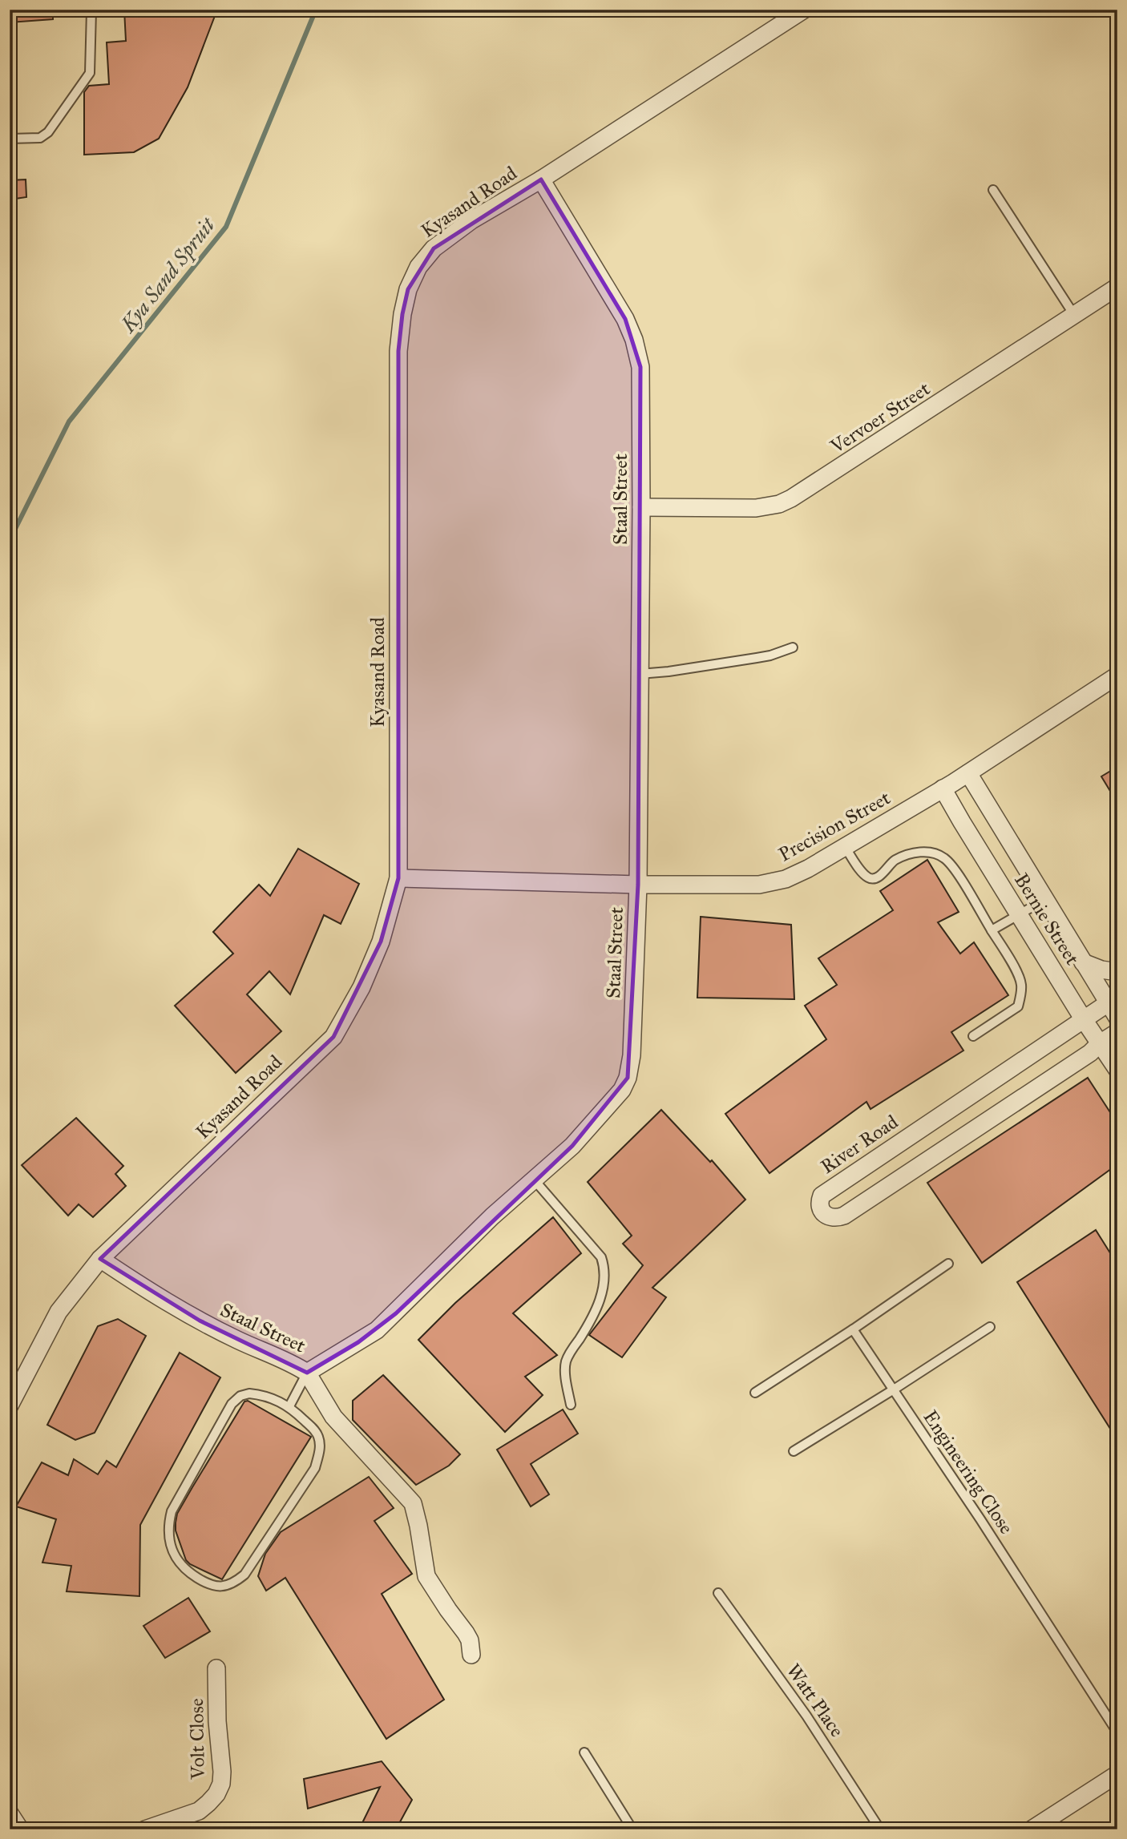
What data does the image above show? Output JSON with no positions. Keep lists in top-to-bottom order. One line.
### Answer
{"streets":{"street":["Kyasand Road","Vervoer Street","Staal Street","Precision Street","Bernie Street","River Road","Volt Close"],"lane":["Engineering Close","Watt Place"]},"crossings":[["Kyasand Road","Staal Street"],["Kyasand Road","Precision Street"],["Vervoer Street","Staal Street"],["Staal Street","Precision Street"],["Precision Street","Bernie Street"],["Bernie Street","River Road"]],"water":["Kya Sand Spruit"]}
